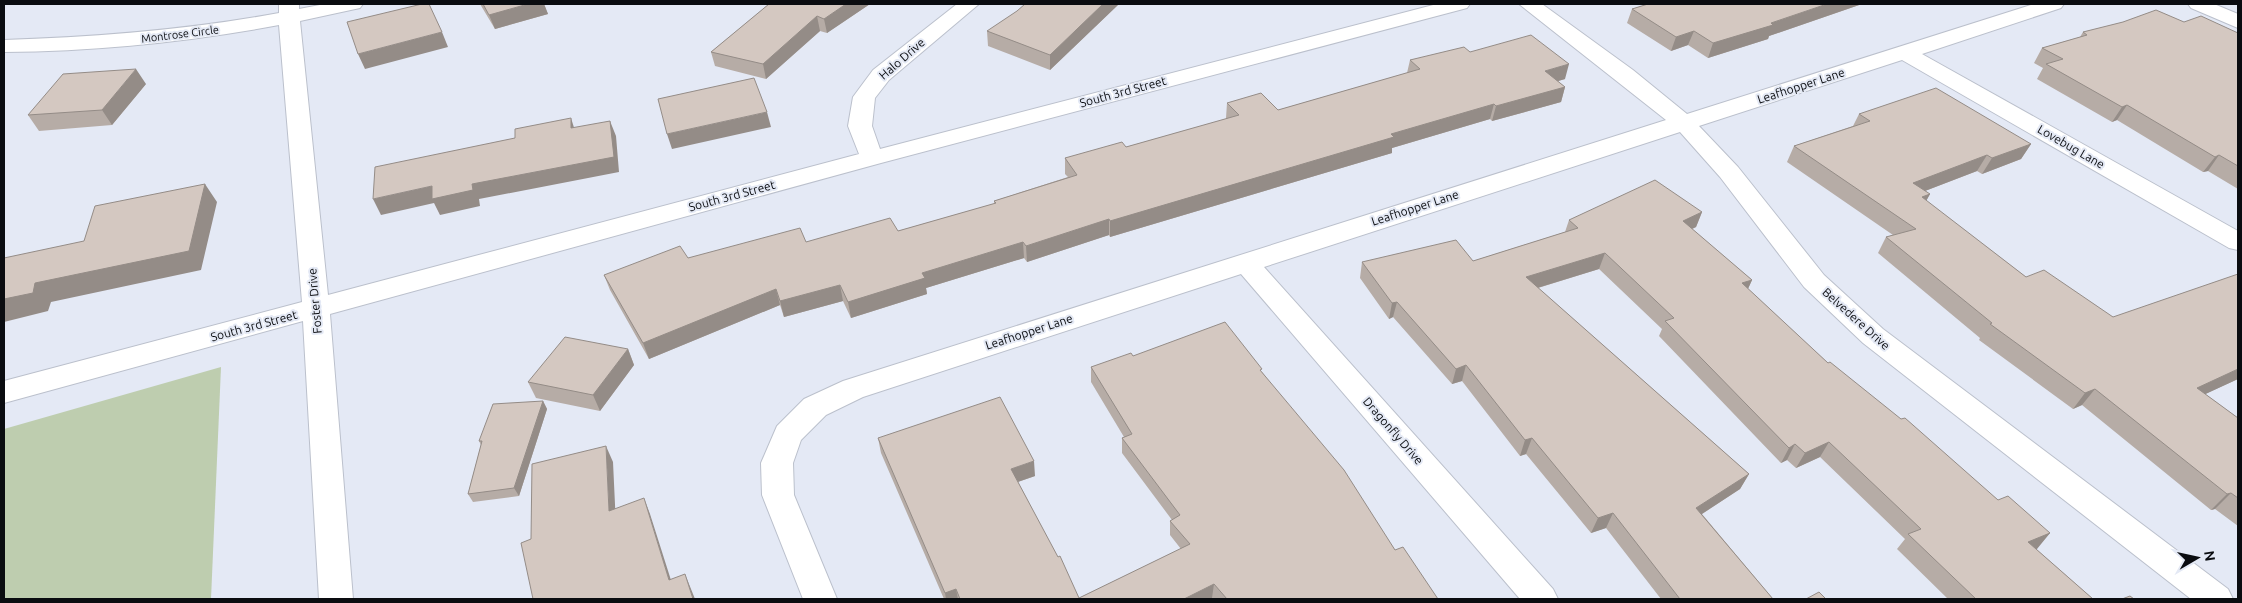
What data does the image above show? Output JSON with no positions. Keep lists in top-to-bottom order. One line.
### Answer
{"streets":{"street":["Montrose Circle","Halo Drive","Leafhopper Lane","South 3rd Street","Lovebug Lane","Foster Drive","Belvedere Drive","Dragonfly Drive"]},"crossings":[["Montrose Circle","Foster Drive"],["Halo Drive","South 3rd Street"],["Leafhopper Lane","Lovebug Lane"],["Leafhopper Lane","Belvedere Drive"],["Leafhopper Lane","Dragonfly Drive"],["South 3rd Street","Foster Drive"]],"north":"right"}
